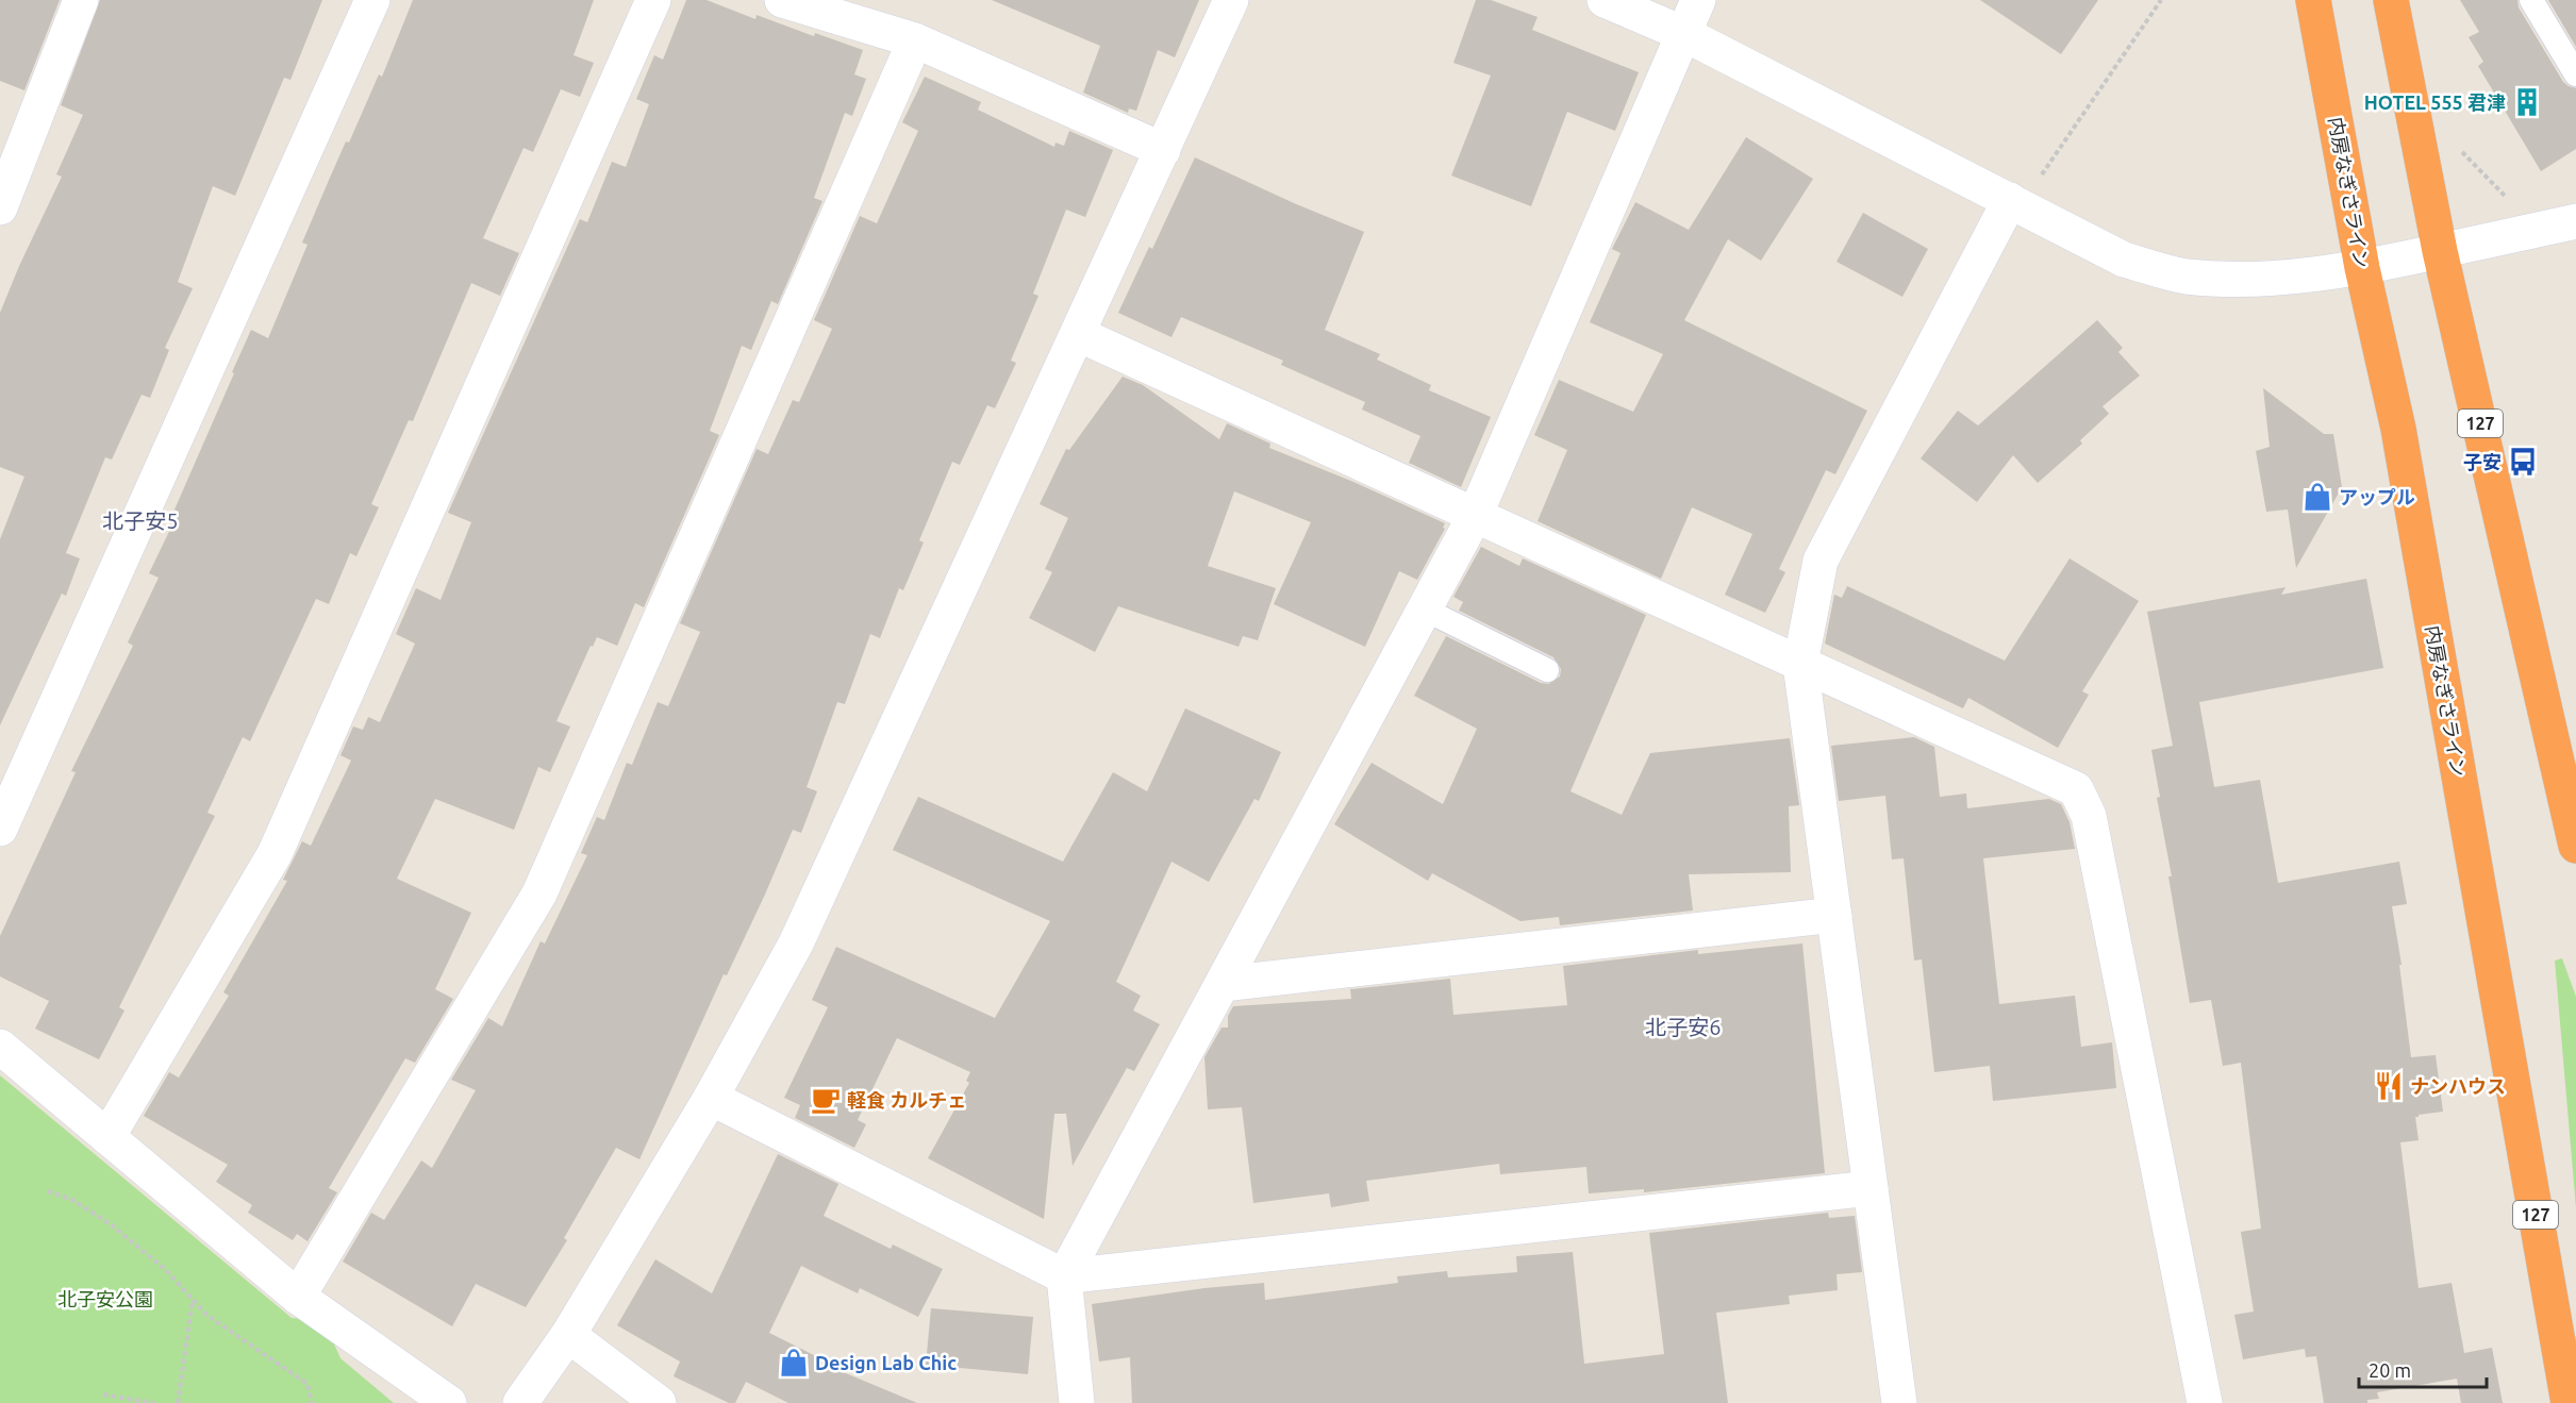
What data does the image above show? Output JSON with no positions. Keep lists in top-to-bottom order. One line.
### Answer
{"streets":{"highway":["内房なぎさライン","127"]},"districts":["北子安5","北子安6"],"parks":["北子安公園"],"places":{"building":["HOTEL 555 君津"],"bus stop":["子安"],"shop":["アップル","Design Lab Chic"],"restaurant":["ナンハウス"],"cafe":["軽食 カルチェ"]},"scale_bar":"20 m"}
